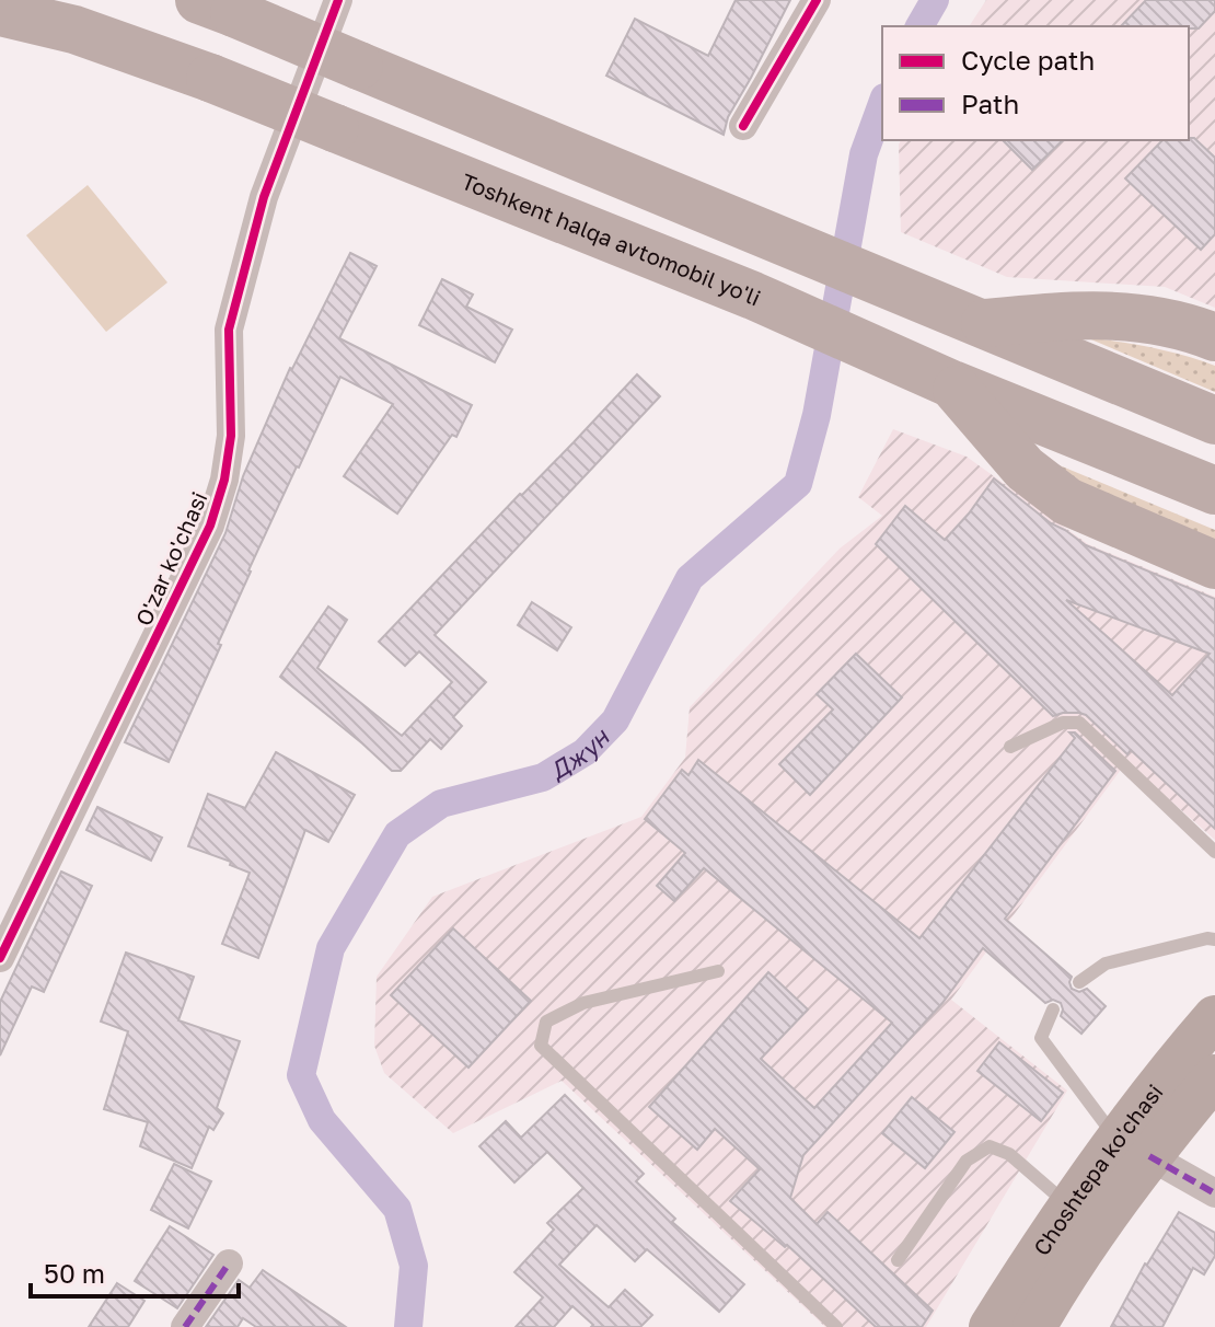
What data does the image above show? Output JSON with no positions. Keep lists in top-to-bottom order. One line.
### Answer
{"streets":{"highway":["Toshkent halqa avtomobil yo'li"],"main road":["Choshtepa ko'chasi"],"street":["O'zar ko'chasi"]},"water":["Джун"],"legend":["Cycle path","Path"],"scale_bar":"50 m"}
